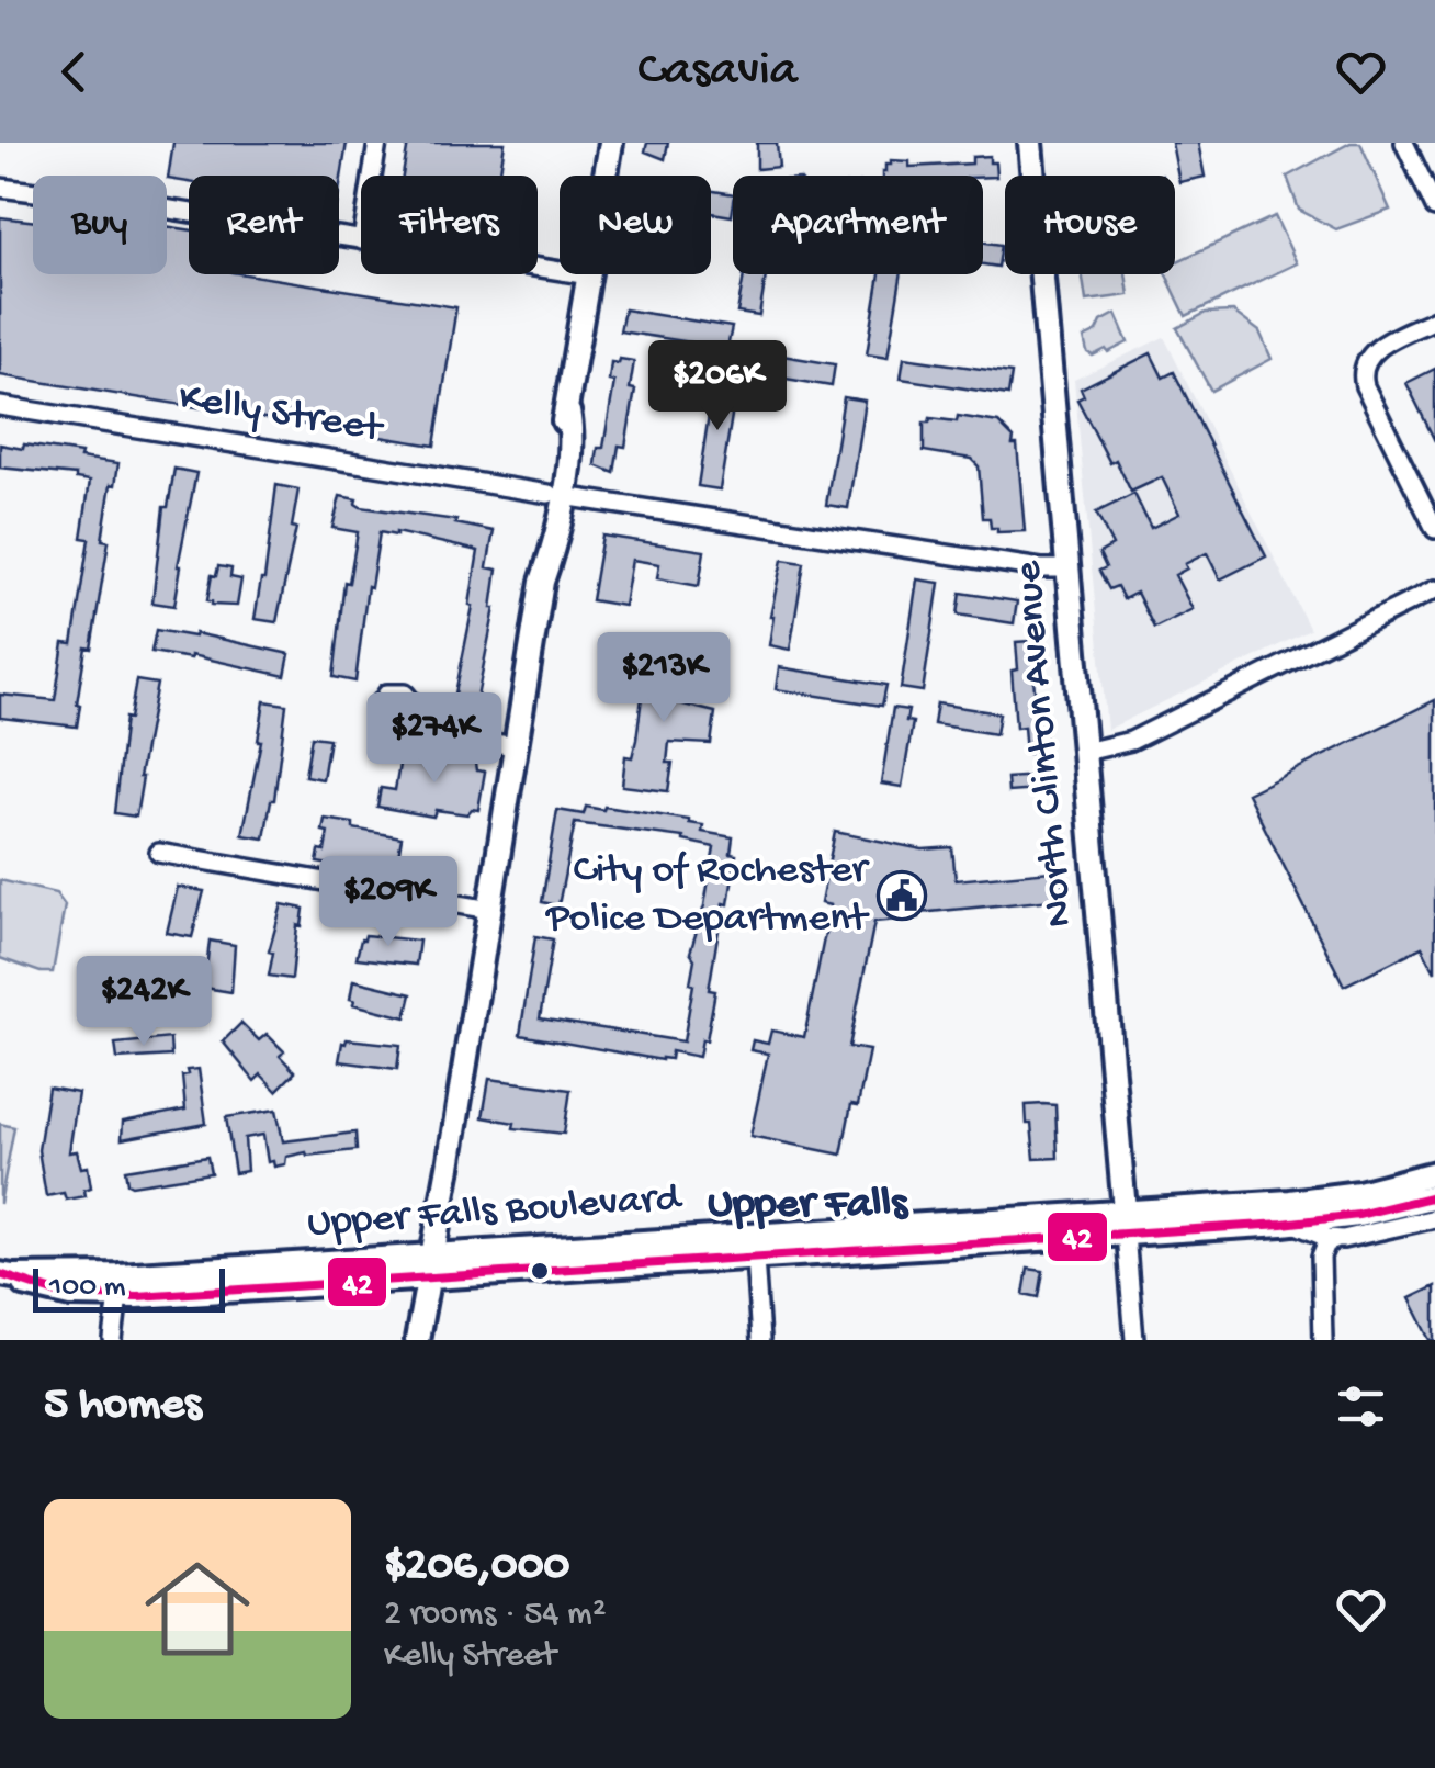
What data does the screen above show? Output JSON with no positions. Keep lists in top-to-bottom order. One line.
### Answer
{"streets":{"main road":["North Clinton Avenue","Upper Falls Boulevard"],"street":["Kelly Street"]},"crossings":[["Kelly Street","North Clinton Avenue"],["North Clinton Avenue","Upper Falls Boulevard"]],"districts":["Upper Falls"],"places":{"public building":["City of Rochester Police Department"]},"lines":["transit line 42"],"scale_bar":"100 m","page":{"header":"Casavia","chip":["Buy","Rent","Filters","New","Apartment","House"],"price":["$206K","$213K","$274K","$209K","$242K"],"scale":"100 m","heading":"5 homes","list":[{"name":"$206,000","note":"2 rooms · 54 m² · Kelly Street"}]}}
